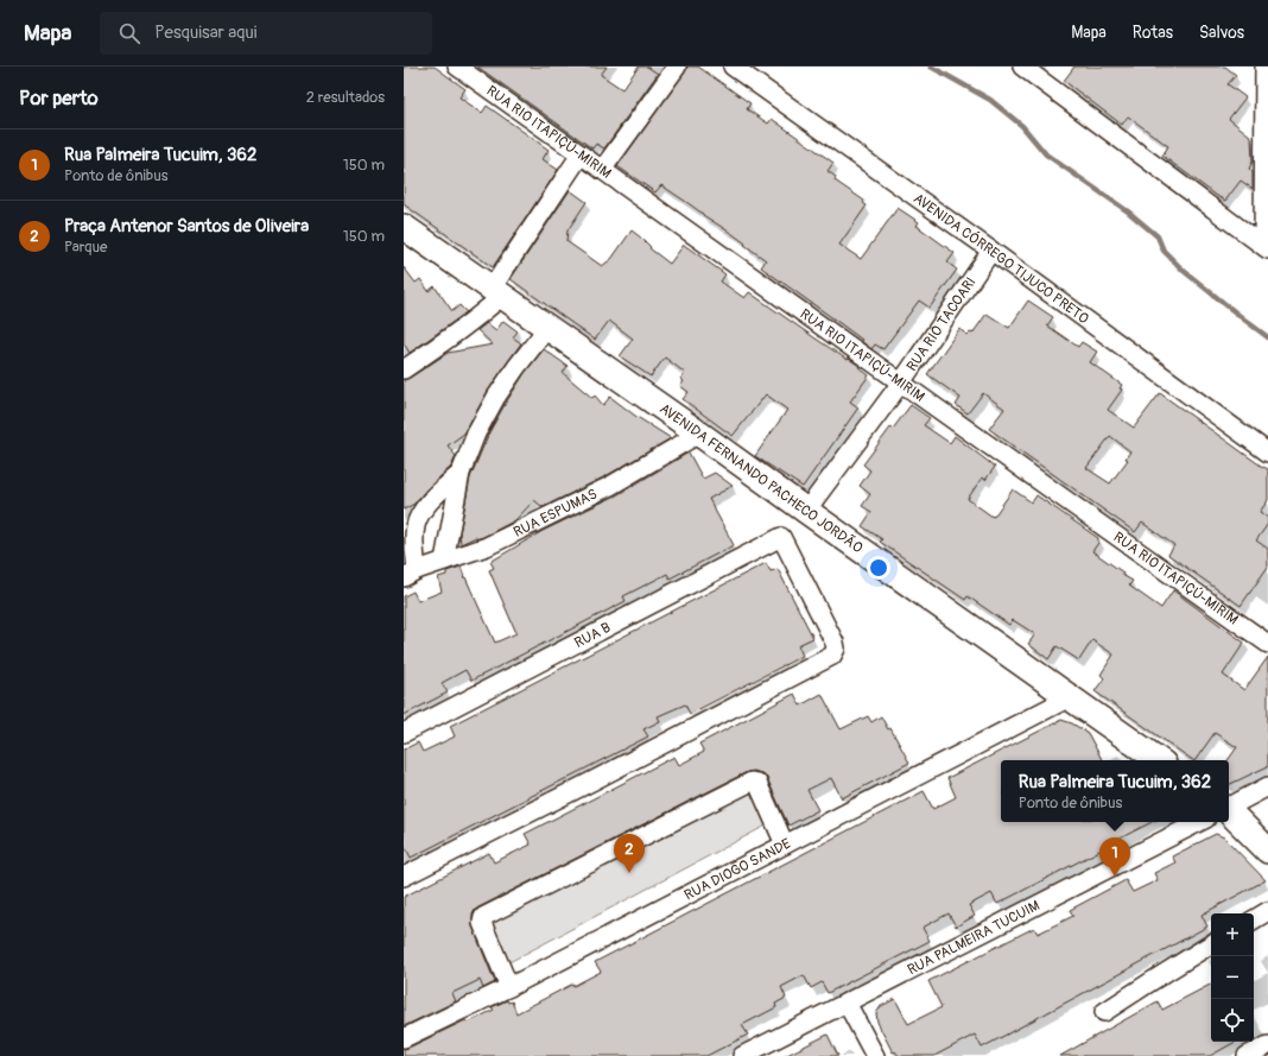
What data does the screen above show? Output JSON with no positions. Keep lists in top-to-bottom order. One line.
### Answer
{"streets":{"street":["RUA RIO ITAPIÇÚ-MIRIM","AVENIDA CÓRREGO TIJUCO PRETO","RUA RIO TACOARI","AVENIDA FERNANDO PACHECO JORDÃO","RUA ESPUMAS","RUA B","RUA DIOGO SANDE","RUA PALMEIRA TUCUIM"]},"crossings":[["RUA RIO ITAPIÇÚ-MIRIM","RUA RIO TACOARI"],["AVENIDA CÓRREGO TIJUCO PRETO","RUA RIO TACOARI"],["RUA RIO TACOARI","AVENIDA FERNANDO PACHECO JORDÃO"],["AVENIDA FERNANDO PACHECO JORDÃO","RUA ESPUMAS"],["AVENIDA FERNANDO PACHECO JORDÃO","RUA DIOGO SANDE"]],"page":{"header":"Mapa","search":"Pesquisar aqui","nav":["Mapa","Rotas","Salvos"],"heading":["Por perto","2 resultados"],"list":[{"mark":"1","name":"Rua Palmeira Tucuim, 362","note":"Ponto de ônibus","value":"150 m"},{"mark":"2","name":"Praça Antenor Santos de Oliveira","note":"Parque","value":"150 m"}],"popup":["Rua Palmeira Tucuim, 362","Ponto de ônibus"],"pins":["2","1"],"map_buttons":["+","−"]}}
